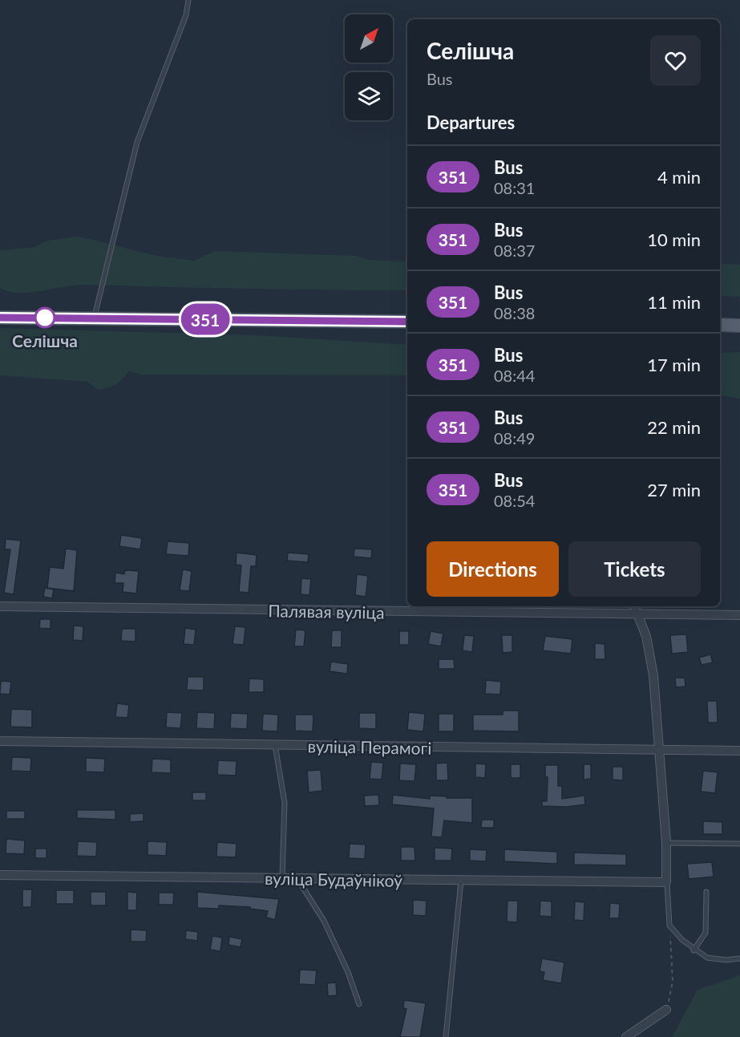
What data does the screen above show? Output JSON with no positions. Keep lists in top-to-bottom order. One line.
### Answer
{"streets":{"street":["Палявая вуліца","вуліца Перамогі","вуліца Будаўнікоў"]},"places":["Селішча"],"lines":["bus line 351"],"north":"top right","page":{"on_map":"351","heading":[["Селішча","Bus"],"Departures"],"list":[{"mark":"351","name":"Bus","note":"08:31","value":"4 min"},{"mark":"351","name":"Bus","note":"08:37","value":"10 min"},{"mark":"351","name":"Bus","note":"08:38","value":"11 min"},{"mark":"351","name":"Bus","note":"08:44","value":"17 min"},{"mark":"351","name":"Bus","note":"08:49","value":"22 min"},{"mark":"351","name":"Bus","note":"08:54","value":"27 min"}],"buttons":["Directions","Tickets"]}}
